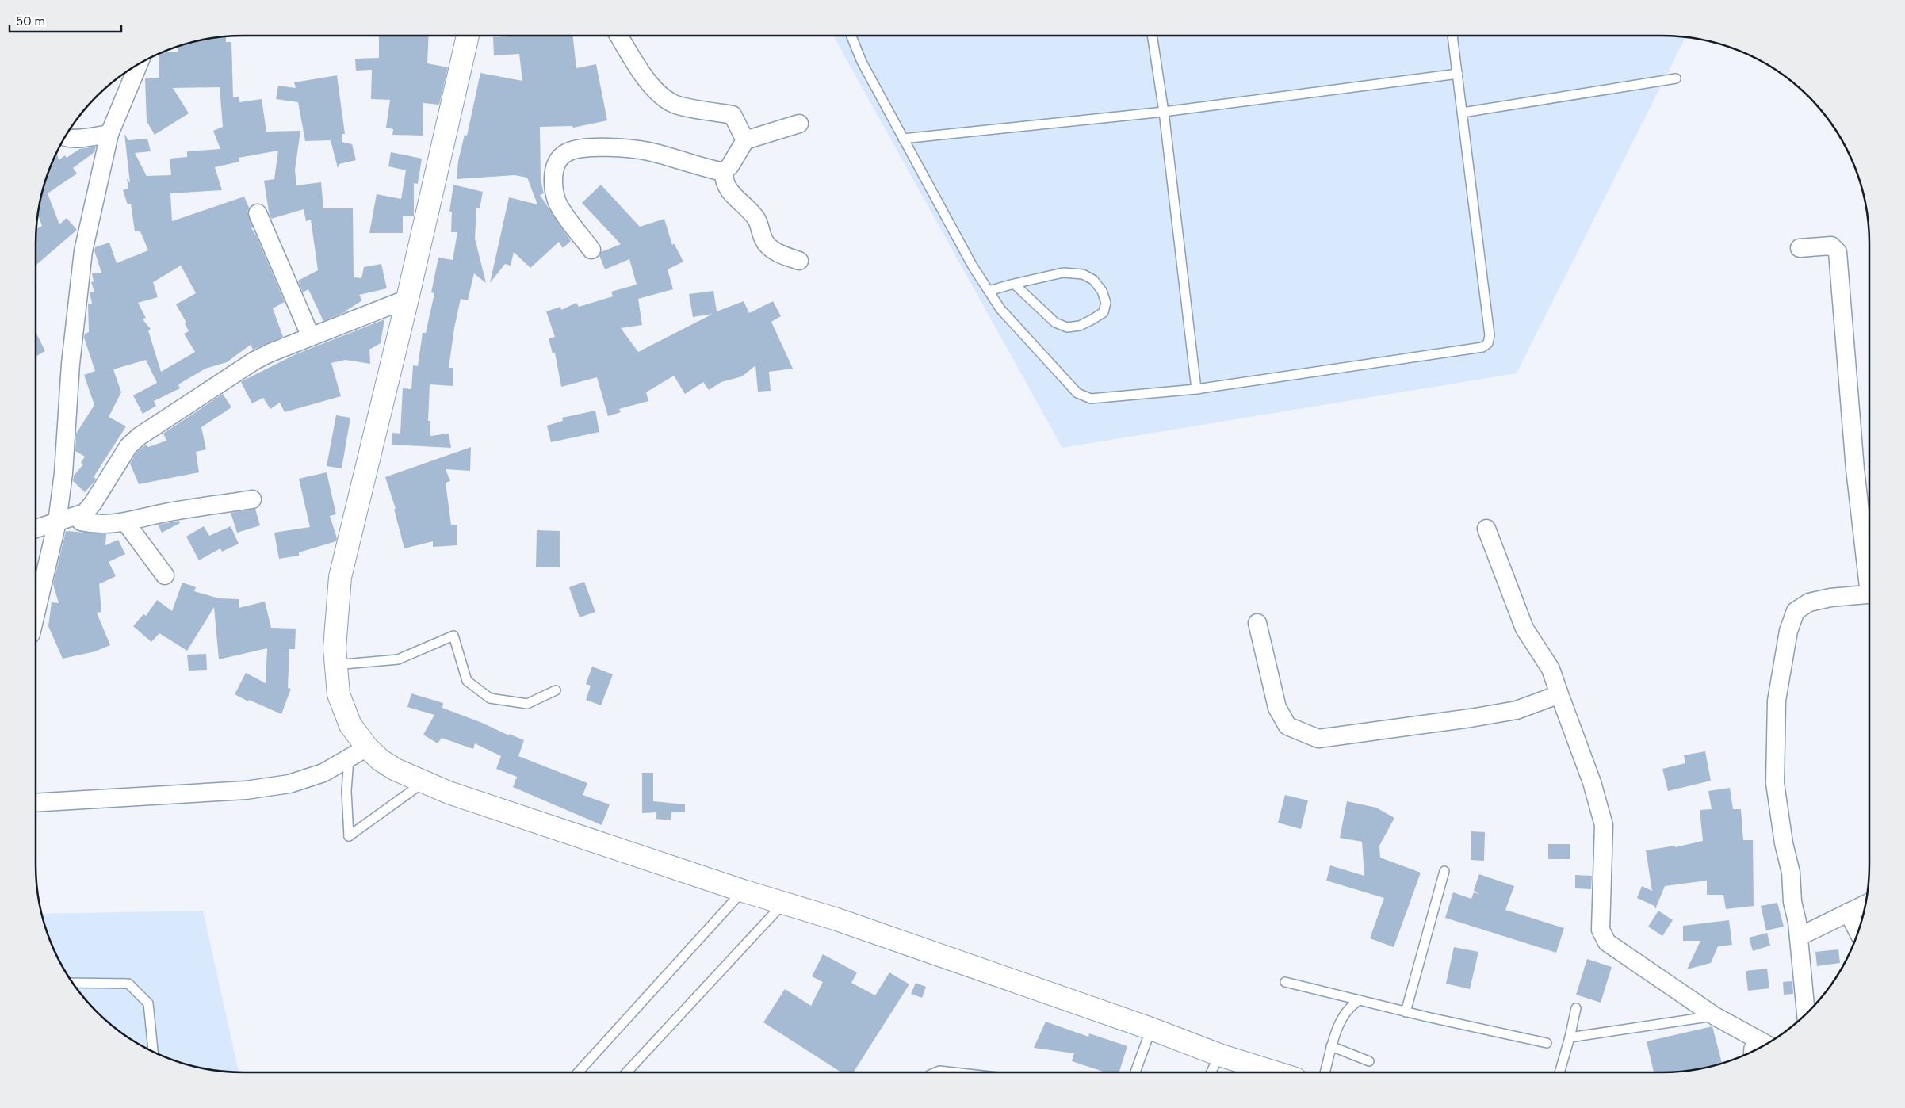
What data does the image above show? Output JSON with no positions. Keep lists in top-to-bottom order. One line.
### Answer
{"scale_bar":"50 m"}
